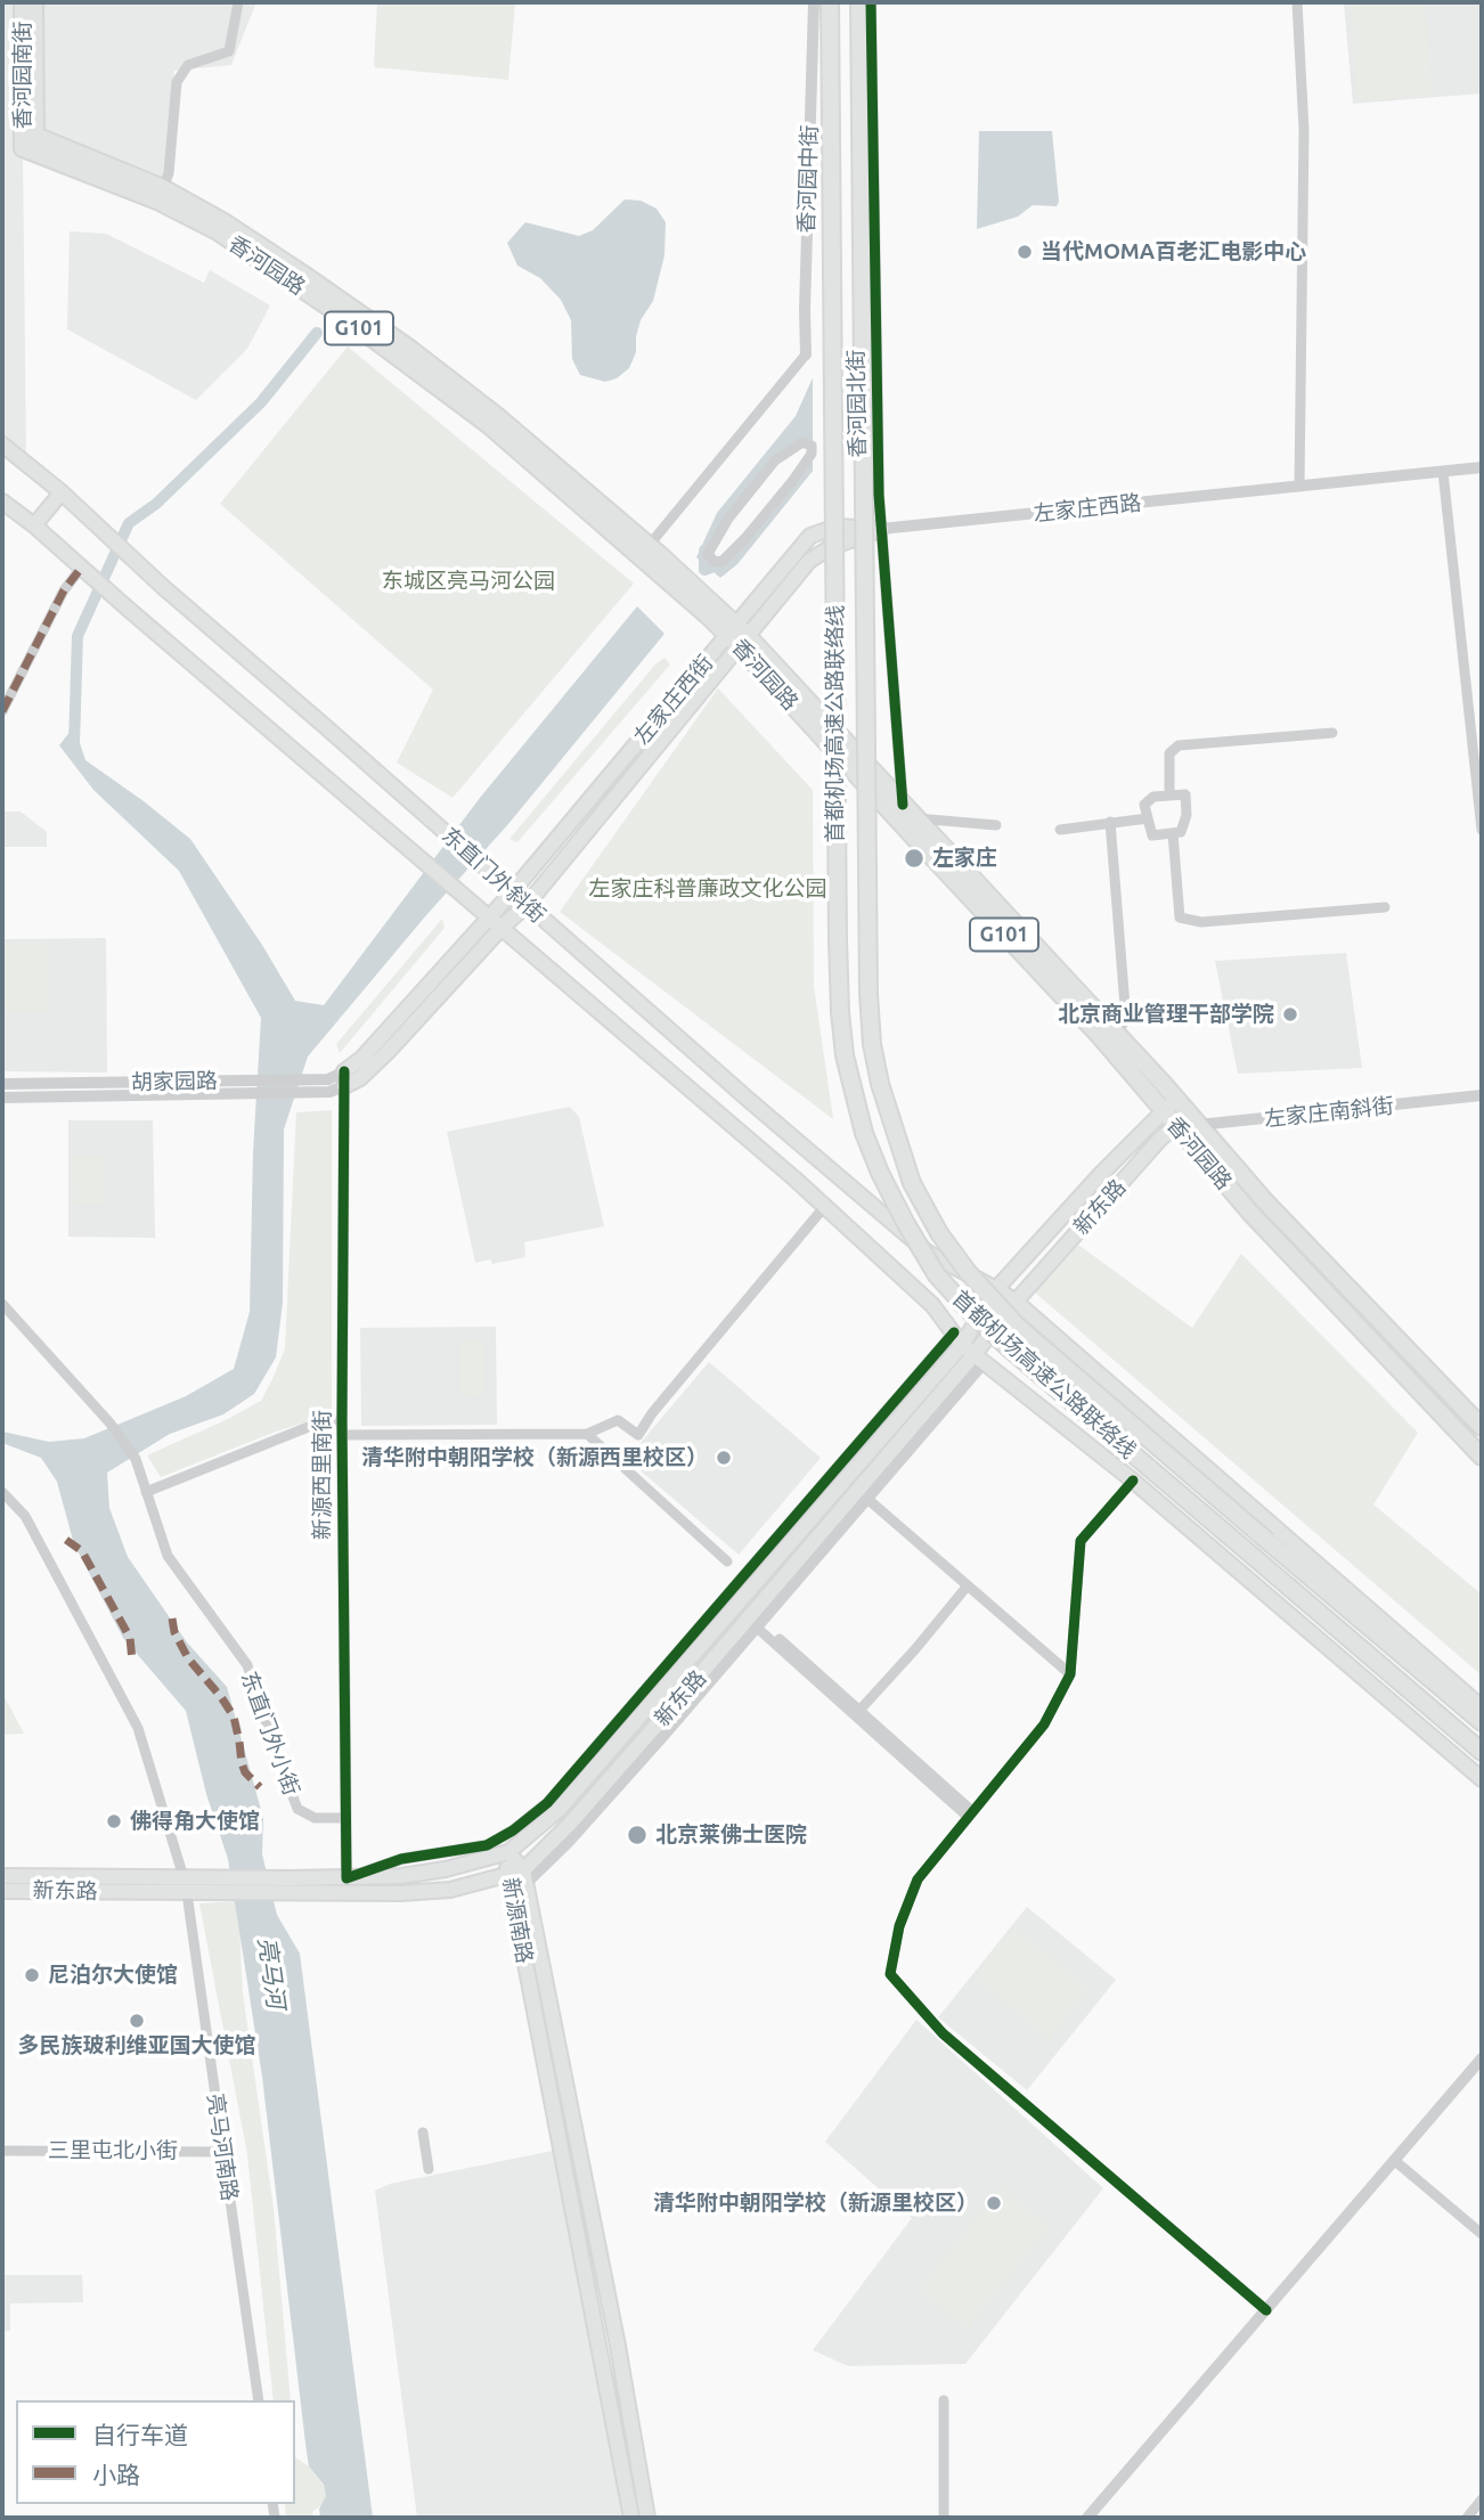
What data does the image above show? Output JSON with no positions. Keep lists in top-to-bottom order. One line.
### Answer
{"streets":{"highway":["香河园南街","香河园路","G101","首都机场高速公路联络线"],"main road":["左家庄西路","左家庄西街","东直门外斜街","新东路","新源南路"],"street":["香河园中街","香河园北街","胡家园路","左家庄南斜街","新源西里南街","东直门外小街","亮马河南路","三里屯北小街"]},"crossings":[["香河园南街","香河园路"],["香河园路","香河园北街"],["香河园路","左家庄西路"],["香河园路","左家庄西街"],["香河园路","左家庄南斜街"],["香河园路","新东路"],["香河园北街","左家庄西路"],["左家庄西路","左家庄西街"],["左家庄西街","东直门外斜街"],["东直门外斜街","新东路"],["胡家园路","新源西里南街"],["左家庄南斜街","新东路"],["新东路","新源西里南街"],["新东路","新源南路"],["新东路","亮马河南路"],["新源西里南街","东直门外小街"],["亮马河南路","三里屯北小街"]],"water":["亮马河"],"parks":["东城区亮马河公园","左家庄科普廉政文化公园"],"places":["当代MOMA百老汇电影中心","左家庄","北京商业管理干部学院","清华附中朝阳学校（新源西里校区）","佛得角大使馆","北京莱佛士医院","尼泊尔大使馆","多民族玻利维亚国大使馆","清华附中朝阳学校（新源里校区）"],"legend":["自行车道","小路"]}
